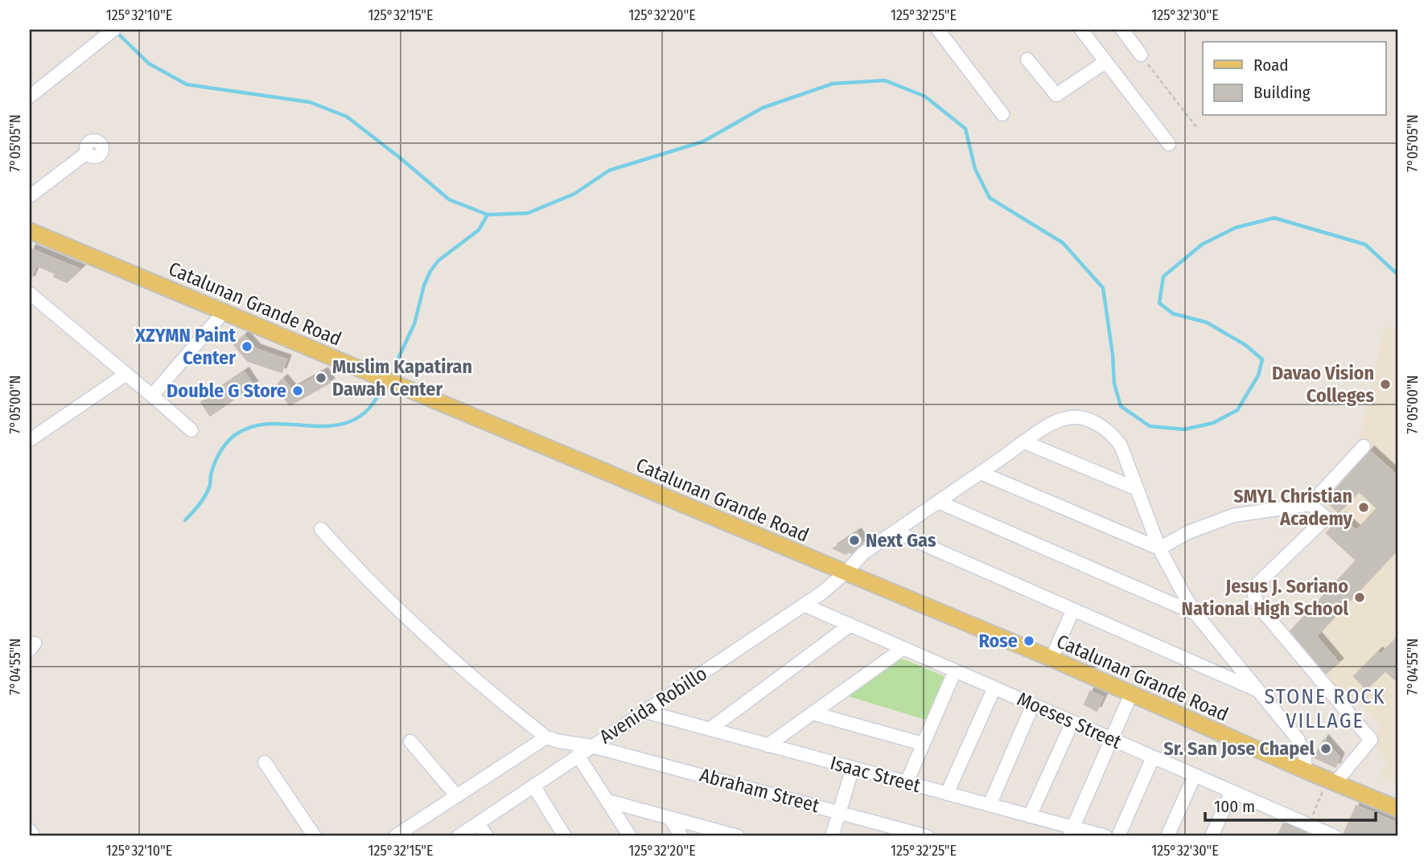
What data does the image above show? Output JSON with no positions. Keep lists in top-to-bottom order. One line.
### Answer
{"streets":{"main road":["Catalunan Grande Road"],"street":["Avenida Robillo","Moeses Street","Isaac Street","Abraham Street"]},"crossings":[["Catalunan Grande Road","Avenida Robillo"],["Avenida Robillo","Moeses Street"],["Avenida Robillo","Isaac Street"],["Avenida Robillo","Abraham Street"]],"districts":["STONE ROCK VILLAGE"],"places":["XZYMN Paint Center","Muslim Kapatiran Dawah Center","Davao Vision Colleges","Double G Store","SMYL Christian Academy","Next Gas","Jesus J. Soriano National High School","Rose","Sr. San Jose Chapel"],"legend":["Road","Building"],"scale_bar":"100 m","coordinates":["125°32'10\"E","125°32'15\"E","125°32'20\"E","125°32'25\"E","125°32'30\"E","7°05'05\"N","7°05'00\"N","7°04'55\"N"]}
